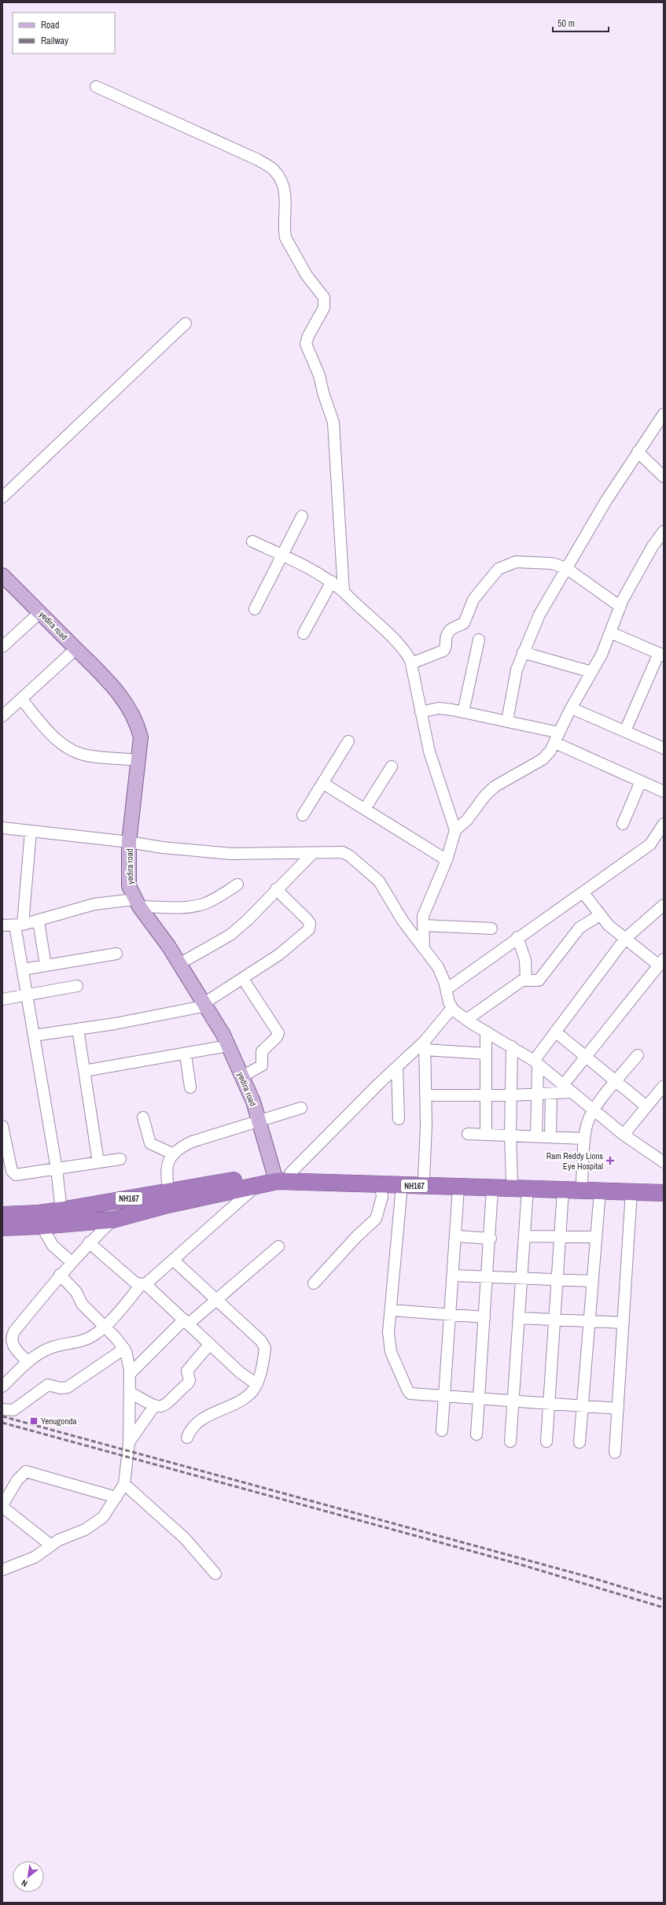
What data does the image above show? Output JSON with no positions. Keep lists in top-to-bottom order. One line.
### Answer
{"streets":{"highway":["NH167"],"main road":["yedira road"]},"crossings":[["yedira road","NH167"]],"places":{"health":["Ram Reddy Lions Eye Hospital"],"transit":["Yenugonda"]},"legend":["Road","Railway"],"scale_bar":"50 m","north":"bottom left"}
